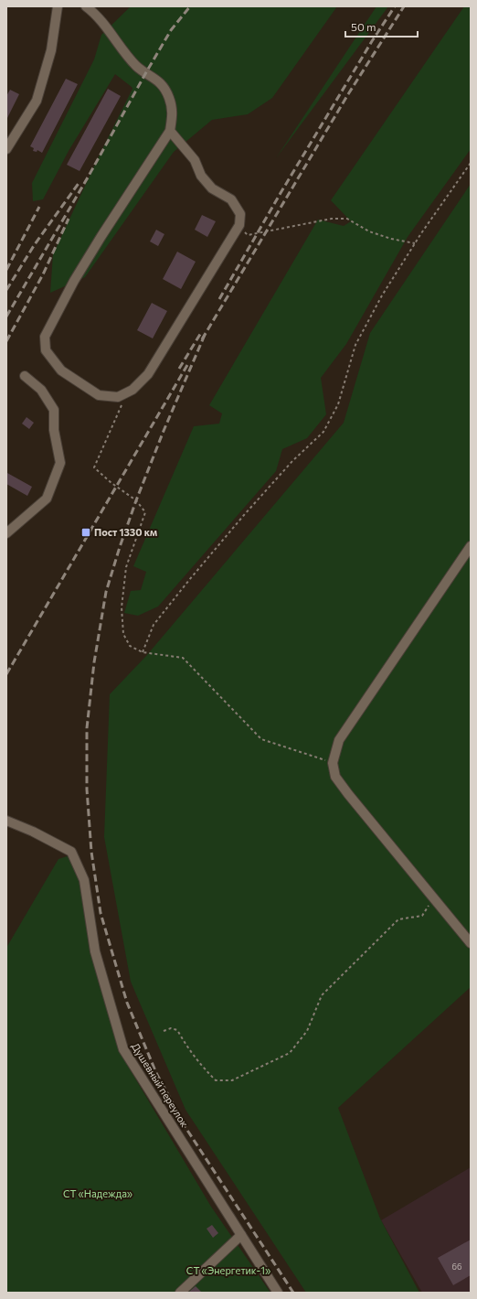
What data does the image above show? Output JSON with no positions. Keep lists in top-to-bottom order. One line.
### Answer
{"streets":{"street":["Душевный переулок"]},"parks":["СТ «Надежда»","СТ «Энергетик-1»"],"places":{"transit":["Пост 1330 км"]},"house_numbers":["66"],"scale_bar":"50 m"}
